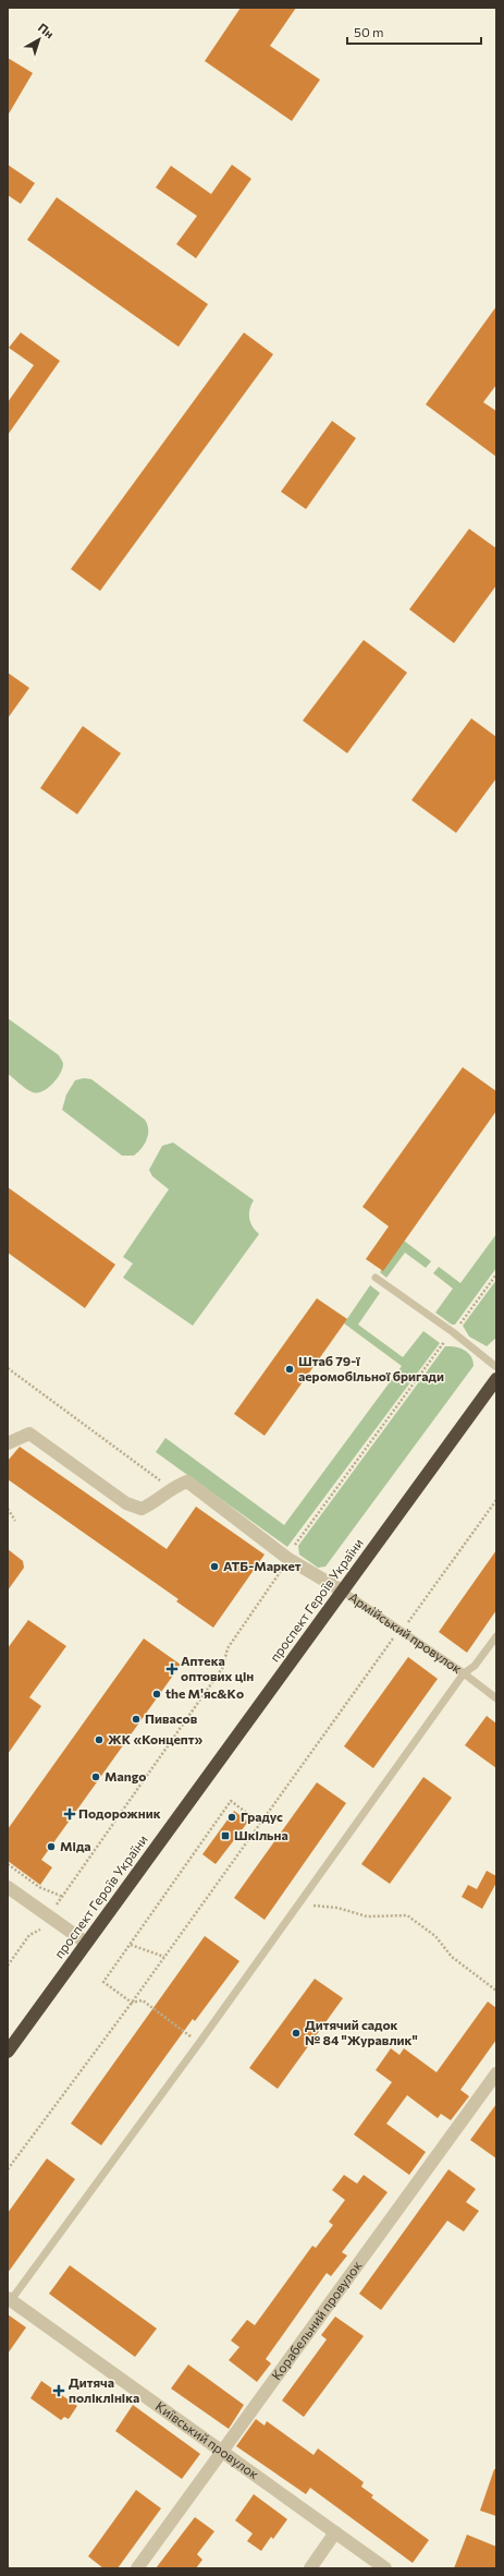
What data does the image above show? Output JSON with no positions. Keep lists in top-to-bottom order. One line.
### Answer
{"streets":{"highway":["проспект Героїв України"],"street":["Армійський провулок","Корабельний провулок","Київський провулок"]},"crossings":[["проспект Героїв України","Армійський провулок"],["Корабельний провулок","Київський провулок"]],"places":{"other":["Штаб 79-ї аеромобільної бригади","АТБ-Маркет","the М'яс&Kо","Пивасов","ЖК «Концепт»","Mango","Градус","Міда","Дитячий садок № 84 \"Журавлик\""],"health":["Аптека оптових цін","Подорожник","Дитяча поліклініка"],"transit":["Шкільна"]},"scale_bar":"50 m","north":"top right"}
